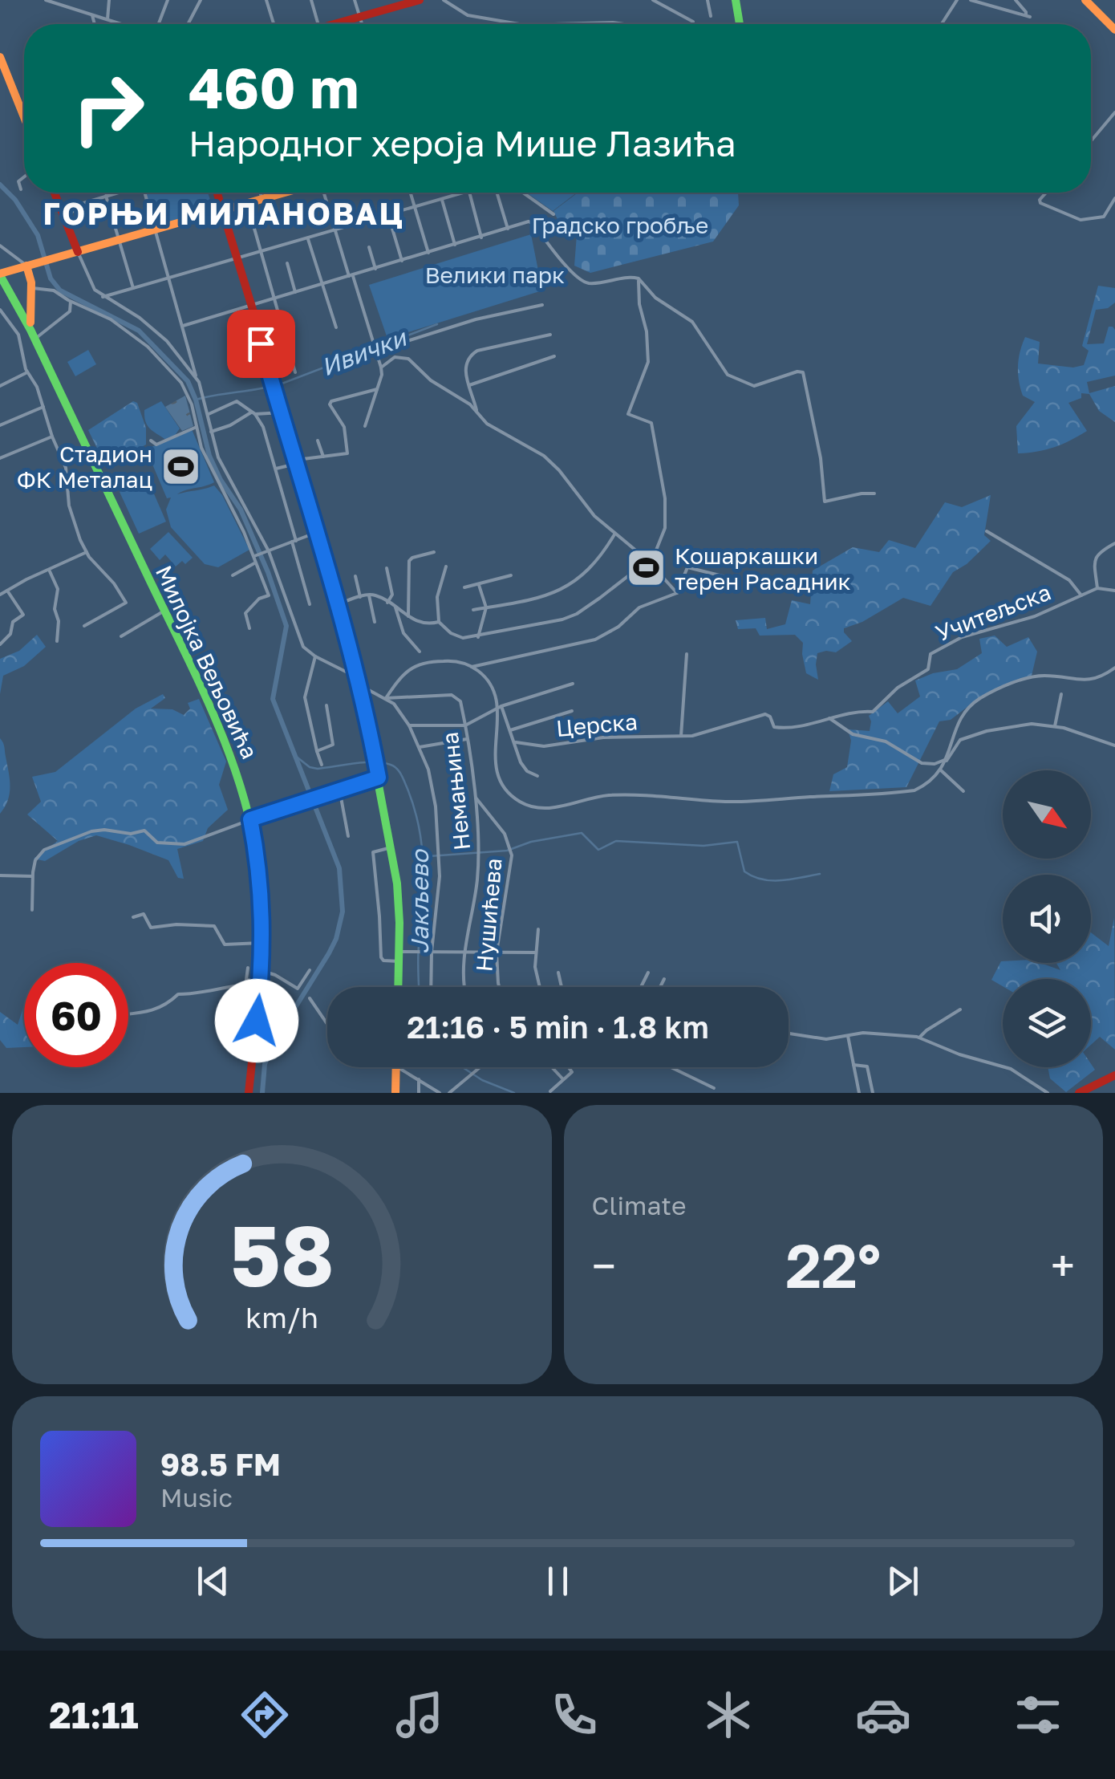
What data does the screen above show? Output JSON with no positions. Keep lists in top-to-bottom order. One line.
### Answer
{"streets":{"street":["Учитељска","Милојка Вељовића","Церска","Немањина","Нушићева"]},"crossings":[["Учитељска","Церска"],["Немањина","Нушићева"]],"districts":["ГОРЊИ МИЛАНОВАЦ"],"water":["Ивички","Јакљево"],"parks":["Градско гробље","Велики парк"],"places":{"sports":["Стадион ФК Металац","Кошаркашки терен Расадник"]},"north":"bottom right","page":{"turn":["460 m","Народног хероја Мише Лазића"],"limit":"60","trip":"21:16 · 5 min · 1.8 km","tile":"Climate","heat":["−","22°","+"],"song":["98.5 FM","Music"],"tabs":"21:11","gauge":["58","km/h"]}}
